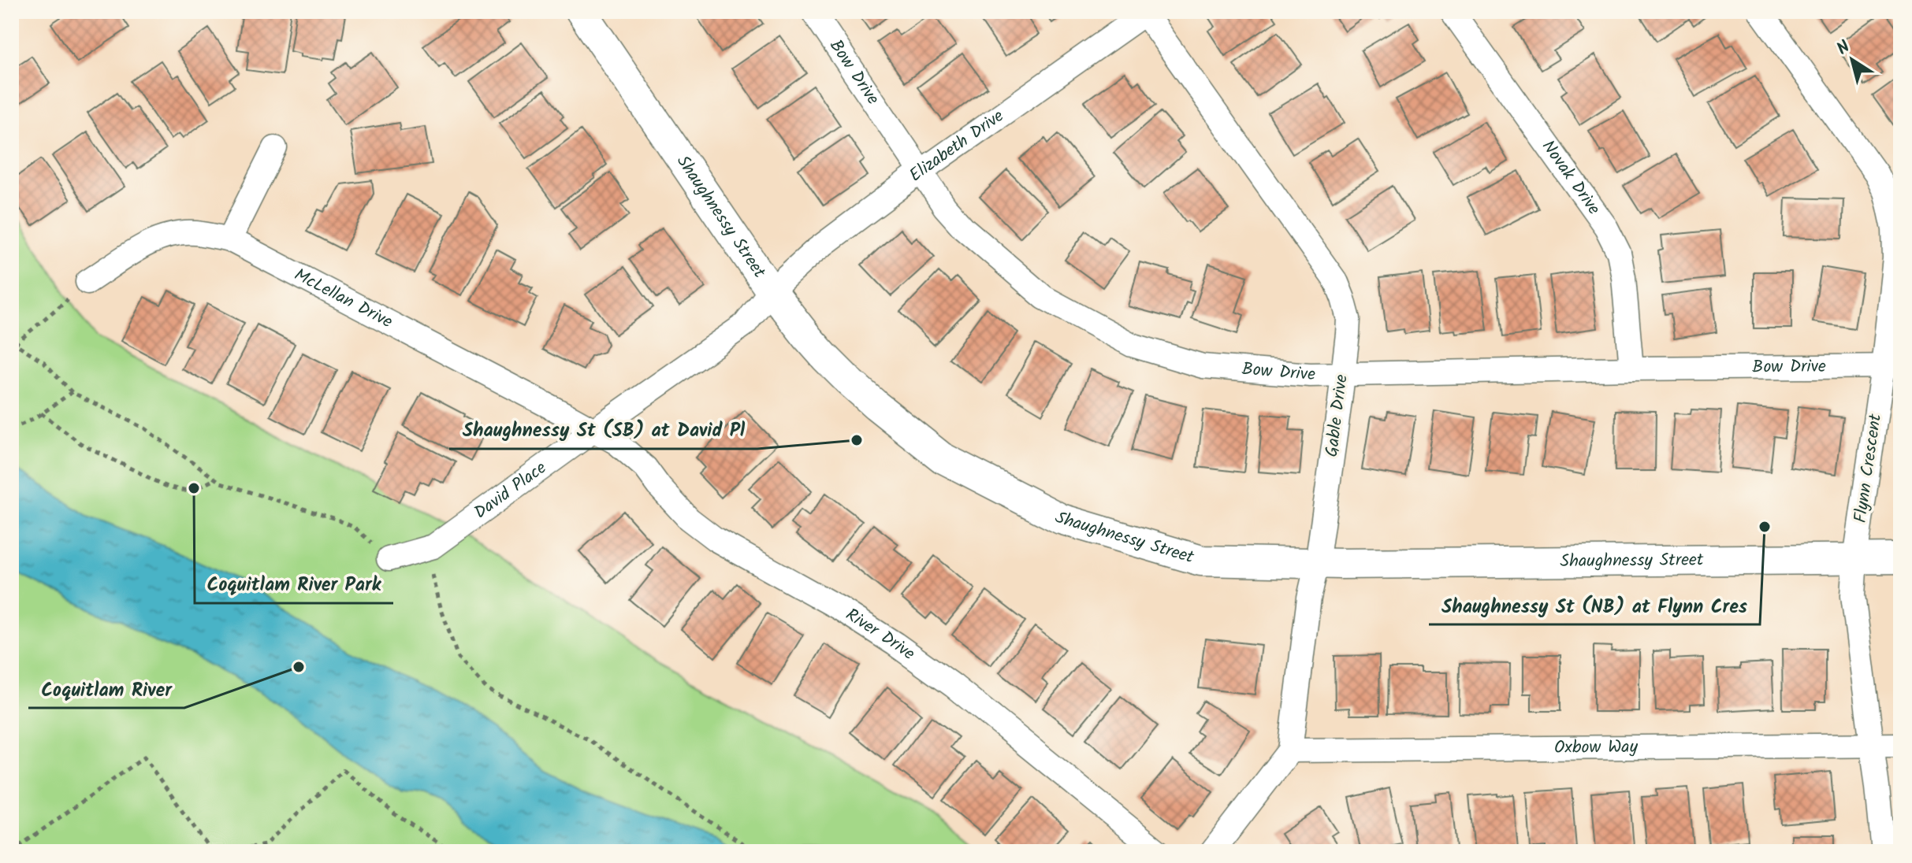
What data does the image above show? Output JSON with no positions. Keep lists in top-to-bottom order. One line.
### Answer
{"streets":{"street":["Bow Drive","Elizabeth Drive","Novak Drive","Shaughnessy Street","McLellan Drive","Gable Drive","Flynn Crescent","David Place","River Drive","Oxbow Way"]},"crossings":[["Bow Drive","Elizabeth Drive"],["Bow Drive","Novak Drive"],["Bow Drive","Gable Drive"],["Bow Drive","Flynn Crescent"],["Elizabeth Drive","Shaughnessy Street"],["Elizabeth Drive","Gable Drive"],["Elizabeth Drive","David Place"],["Shaughnessy Street","Gable Drive"],["Shaughnessy Street","Flynn Crescent"],["Shaughnessy Street","David Place"],["McLellan Drive","David Place"],["McLellan Drive","River Drive"],["Gable Drive","Oxbow Way"],["Flynn Crescent","Oxbow Way"],["David Place","River Drive"]],"places":["Shaughnessy St (SB) at David Pl","Coquitlam River Park","Shaughnessy St (NB) at Flynn Cres","Coquitlam River"],"north":"top left"}
